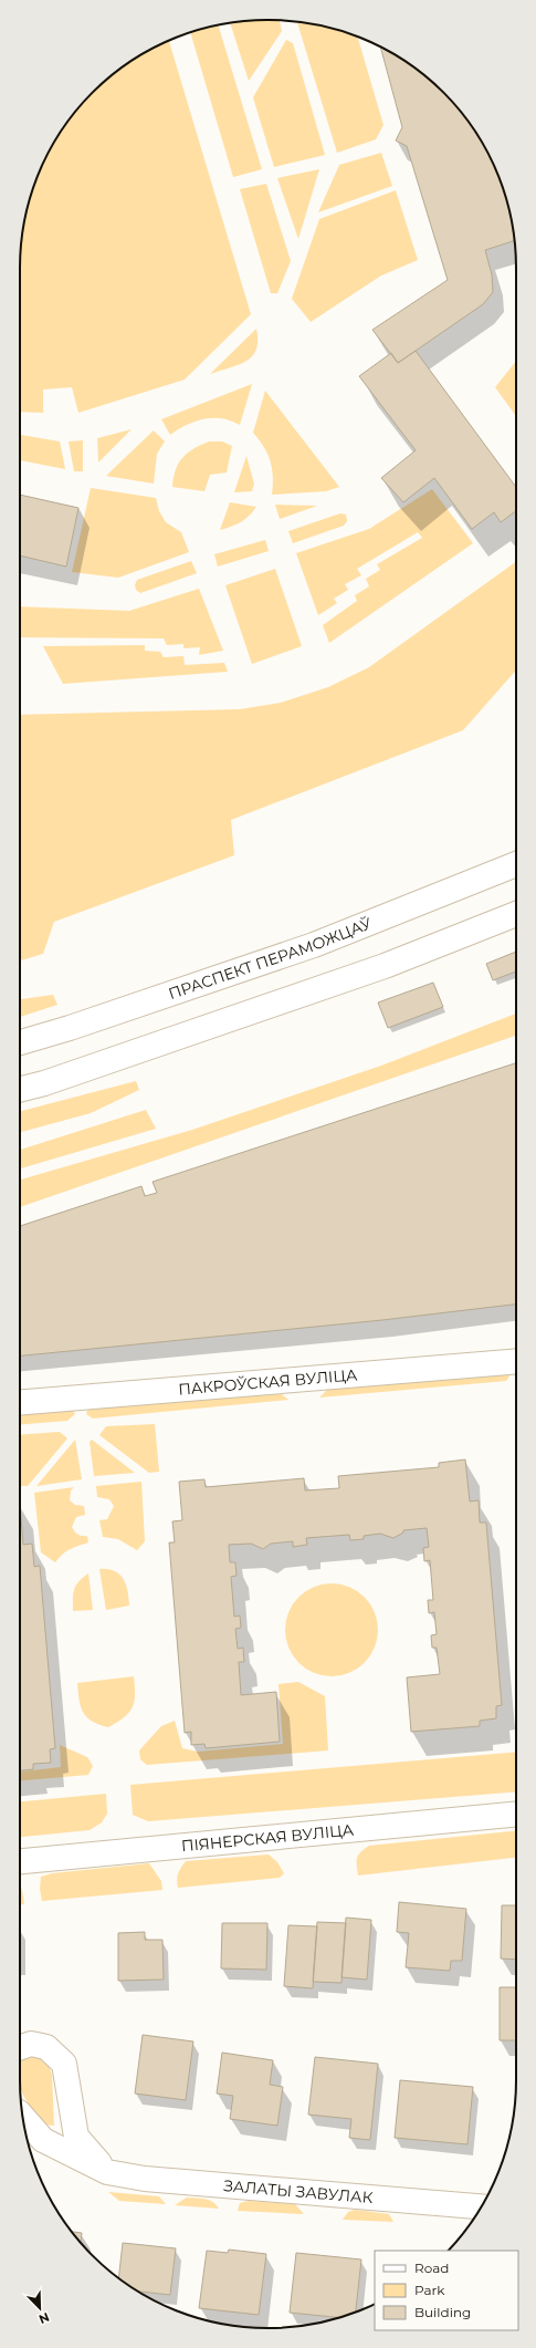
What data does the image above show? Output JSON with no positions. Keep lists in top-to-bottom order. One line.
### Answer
{"streets":{"street":["ПРАСПЕКТ ПЕРАМОЖЦАЎ","ПАКРОЎСКАЯ ВУЛІЦА","ПІЯНЕРСКАЯ ВУЛІЦА","ЗАЛАТЫ ЗАВУЛАК"]},"legend":["Road","Park","Building"],"north":"bottom right"}
